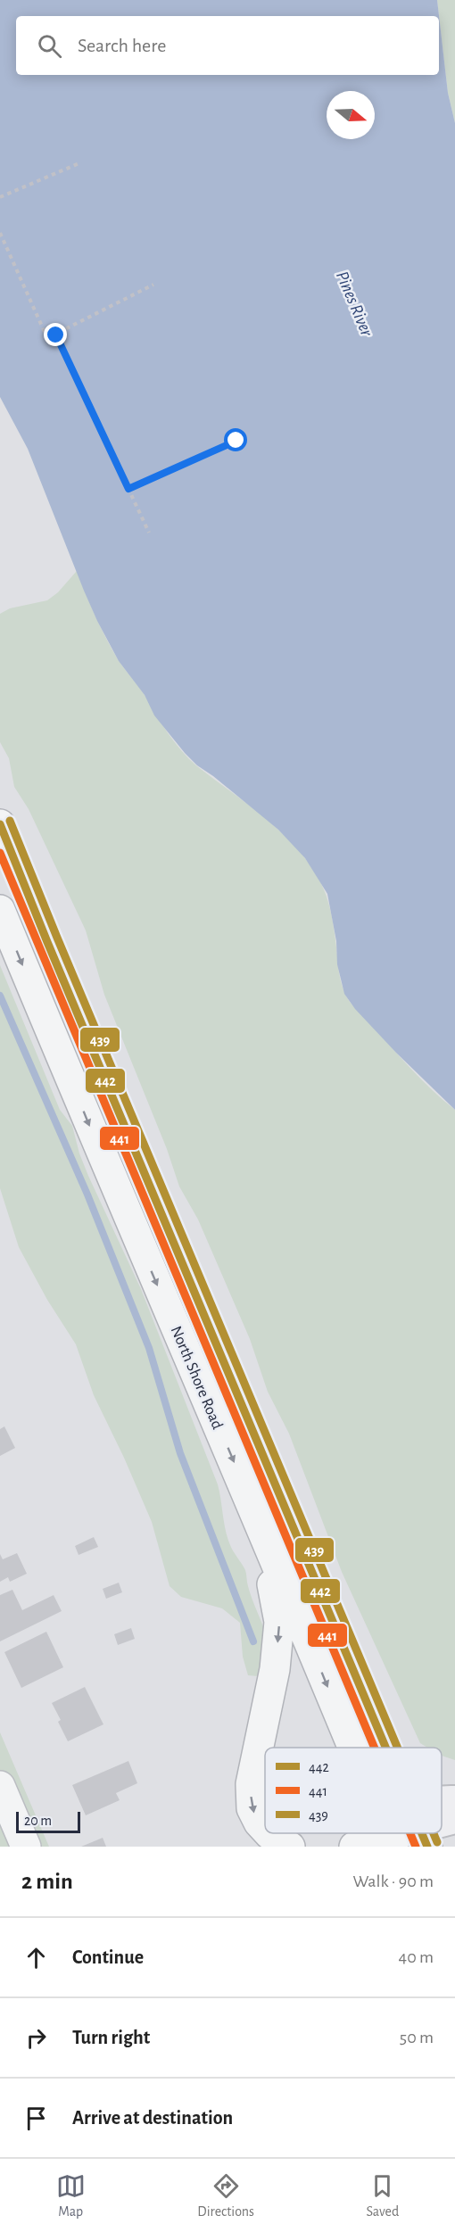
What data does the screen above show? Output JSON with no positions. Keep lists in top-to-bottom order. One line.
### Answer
{"streets":{"main road":["North Shore Road"]},"water":["Pines River"],"lines":["transit line 439","transit line 442","transit line 441"],"legend":["442","441","439"],"scale_bar":"20 m","north":"right","page":{"search":"Search here","scale":"20 m","heading":["2 min","Walk · 90 m"],"list":[["Continue","40 m"],["Turn right","50 m"],"Arrive at destination"],"nav":["Map","Directions","Saved"]}}
